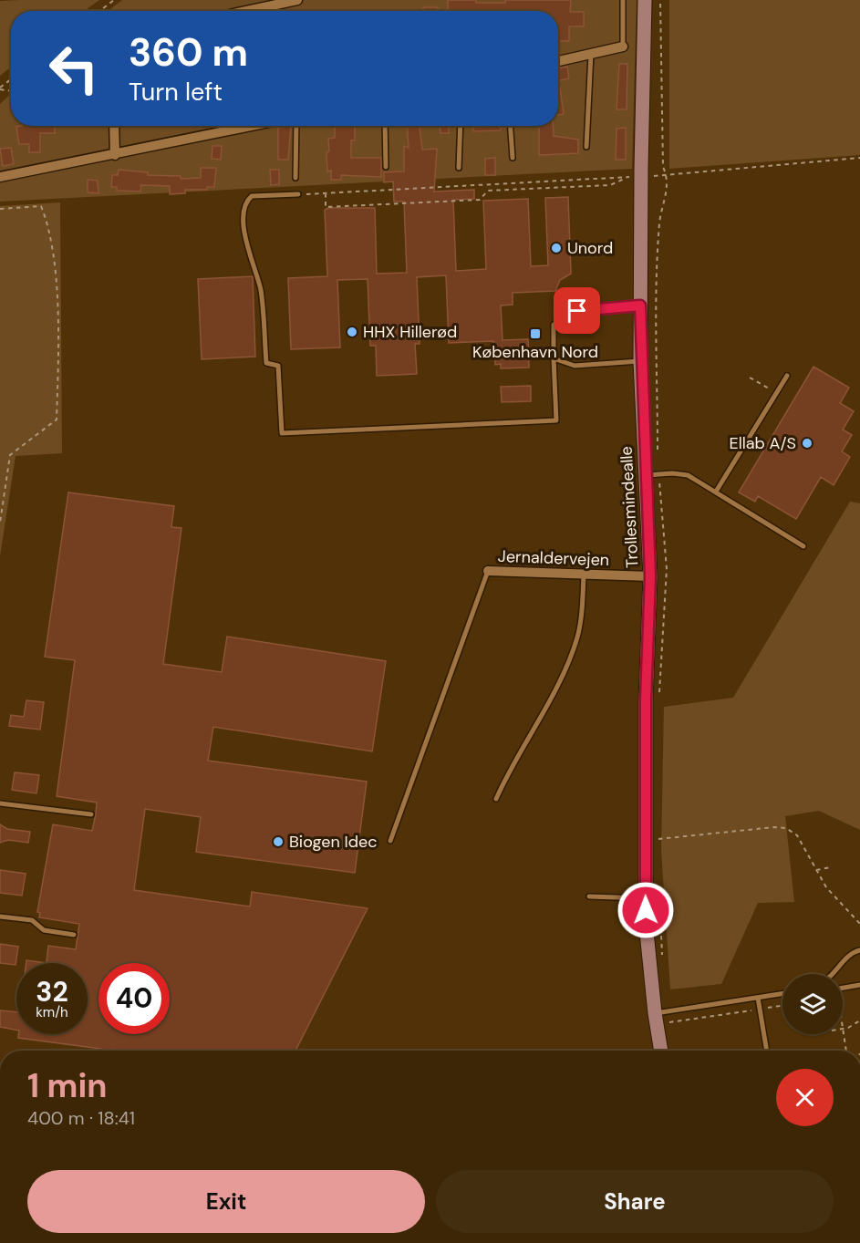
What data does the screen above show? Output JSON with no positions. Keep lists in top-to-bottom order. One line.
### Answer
{"streets":{"street":["Trollesmindealle","Jernaldervejen"]},"crossings":[["Trollesmindealle","Jernaldervejen"]],"places":{"other":["Unord","HHX Hillerød","Ellab A/S","Biogen Idec"],"transit":["København Nord"]},"page":{"turn":["360 m","Turn left"],"speed":"32 km/h","limit":"40","heading":["1 min","400 m · 18:41"],"buttons":["Exit","Share"]}}
